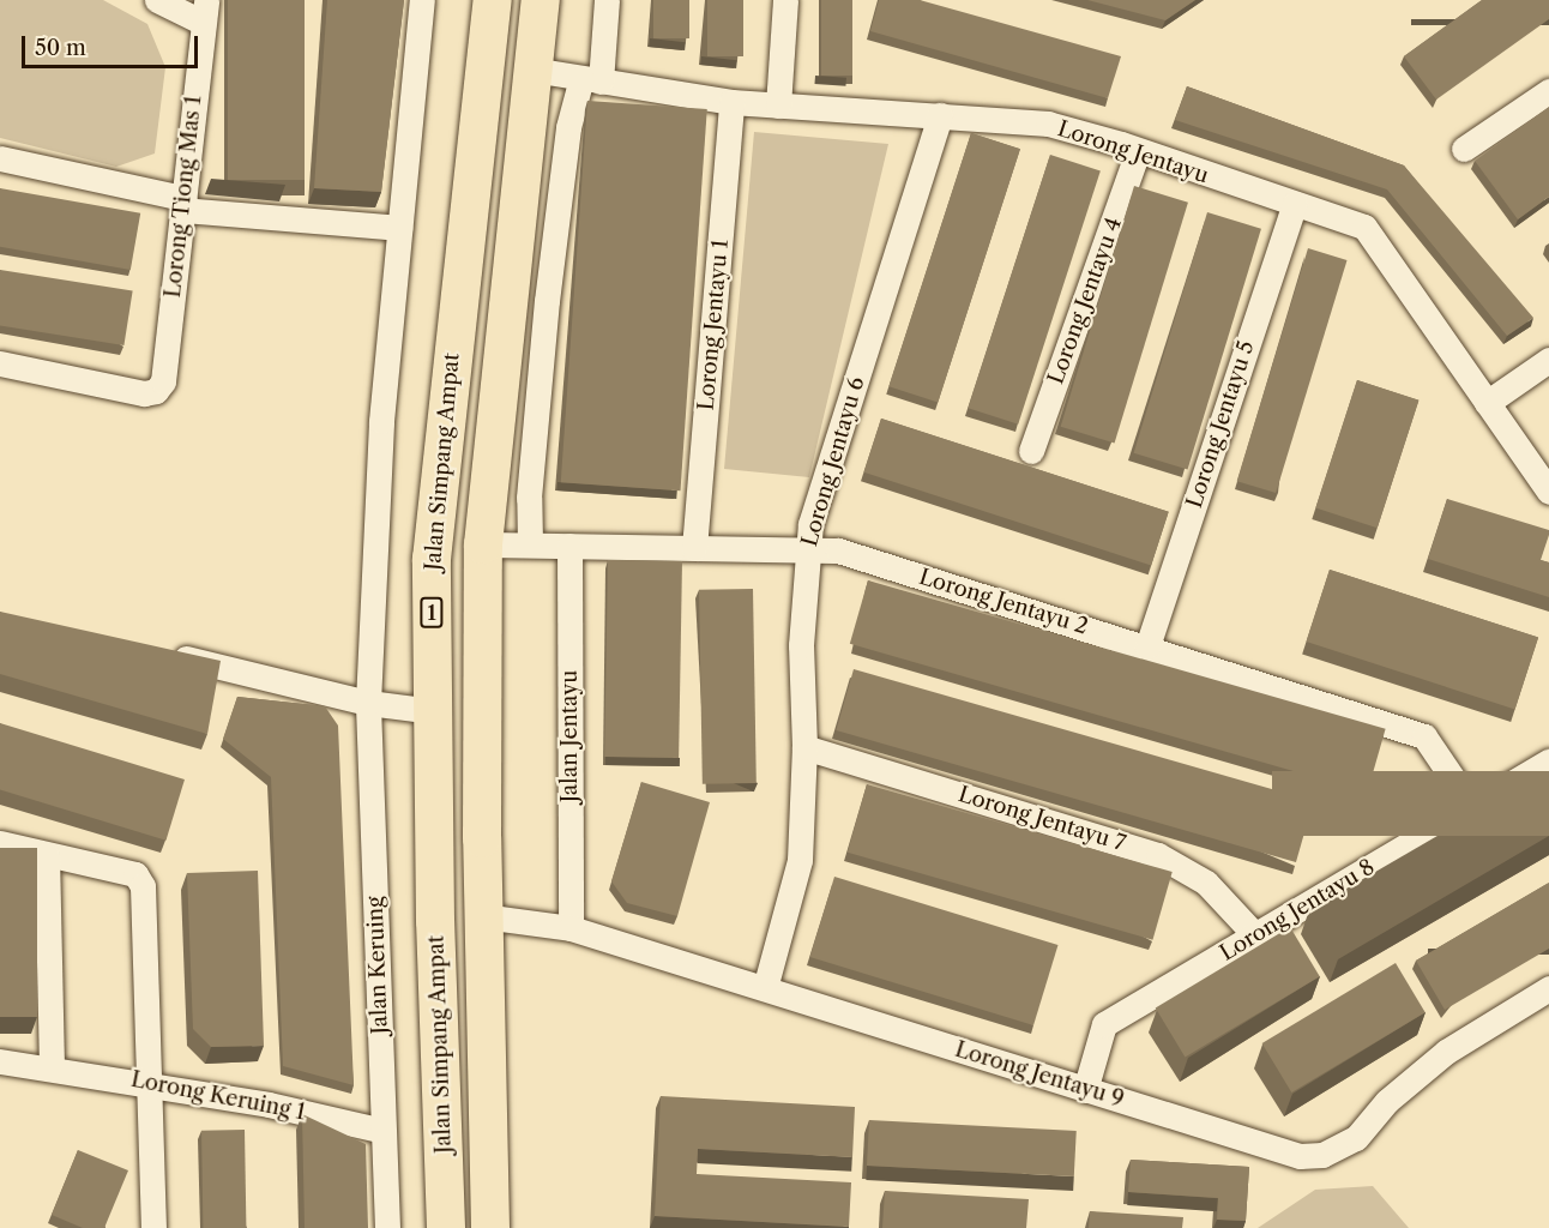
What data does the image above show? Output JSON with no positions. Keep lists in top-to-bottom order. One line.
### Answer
{"streets":{"highway":["Jalan Simpang Ampat","1"],"street":["Lorong Jentayu","Lorong Tiong Mas 1","Lorong Jentayu 4","Lorong Jentayu 1","Lorong Jentayu 5","Lorong Jentayu 6","Lorong Jentayu 2","Jalan Jentayu","Lorong Jentayu 7","Lorong Jentayu 8","Jalan Keruing","Lorong Jentayu 9","Lorong Keruing 1"]},"crossings":[["Lorong Jentayu","Lorong Jentayu 4"],["Lorong Jentayu","Lorong Jentayu 1"],["Lorong Jentayu","Lorong Jentayu 5"],["Lorong Jentayu","Jalan Simpang Ampat"],["Lorong Jentayu","Lorong Jentayu 6"],["Lorong Jentayu 1","Lorong Jentayu 2"],["Lorong Jentayu 5","Lorong Jentayu 2"],["Jalan Simpang Ampat","Lorong Jentayu 2"],["Jalan Simpang Ampat","Lorong Jentayu 9"],["Lorong Jentayu 6","Lorong Jentayu 2"],["Lorong Jentayu 6","Lorong Jentayu 7"],["Lorong Jentayu 6","Lorong Jentayu 9"],["Lorong Jentayu 2","Jalan Jentayu"],["Lorong Jentayu 2","Lorong Jentayu 8"],["Jalan Jentayu","Lorong Jentayu 9"],["Lorong Jentayu 7","Lorong Jentayu 8"],["Lorong Jentayu 8","Lorong Jentayu 9"],["Jalan Keruing","Lorong Keruing 1"]],"scale_bar":"50 m"}
